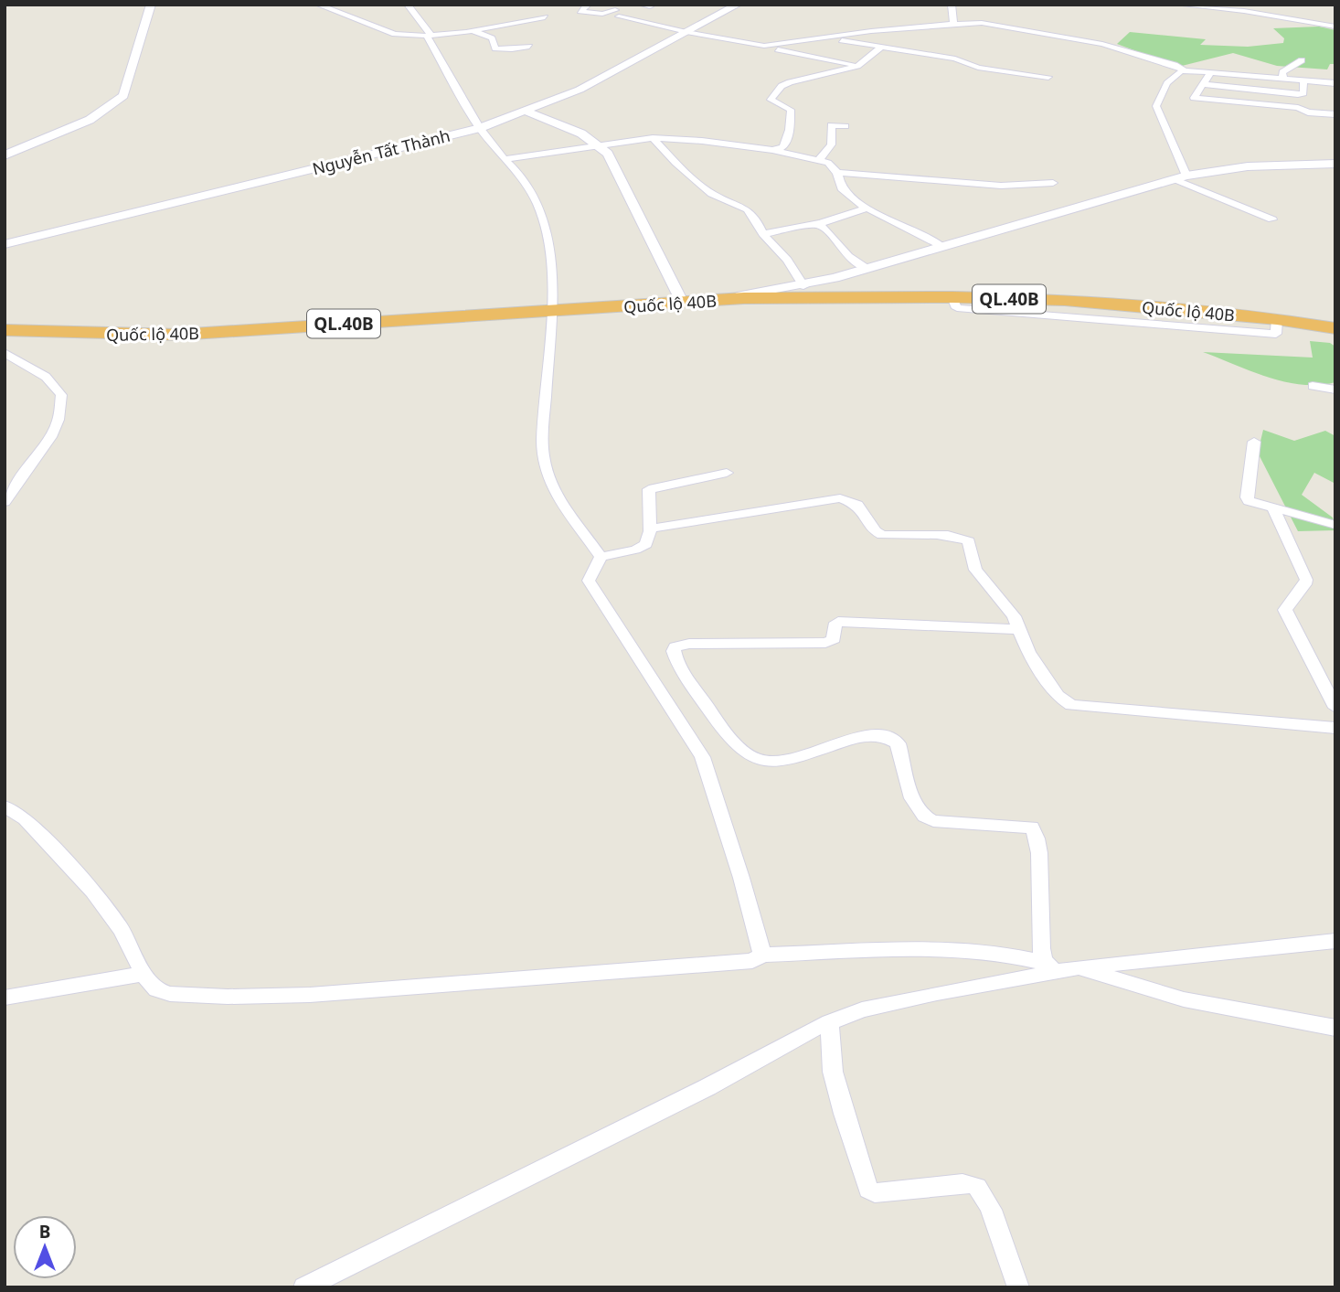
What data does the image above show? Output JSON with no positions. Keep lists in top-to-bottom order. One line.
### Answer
{"streets":{"highway":["QL.40B","Quốc lộ 40B"],"main road":["Nguyễn Tất Thành"]},"north":"top"}
